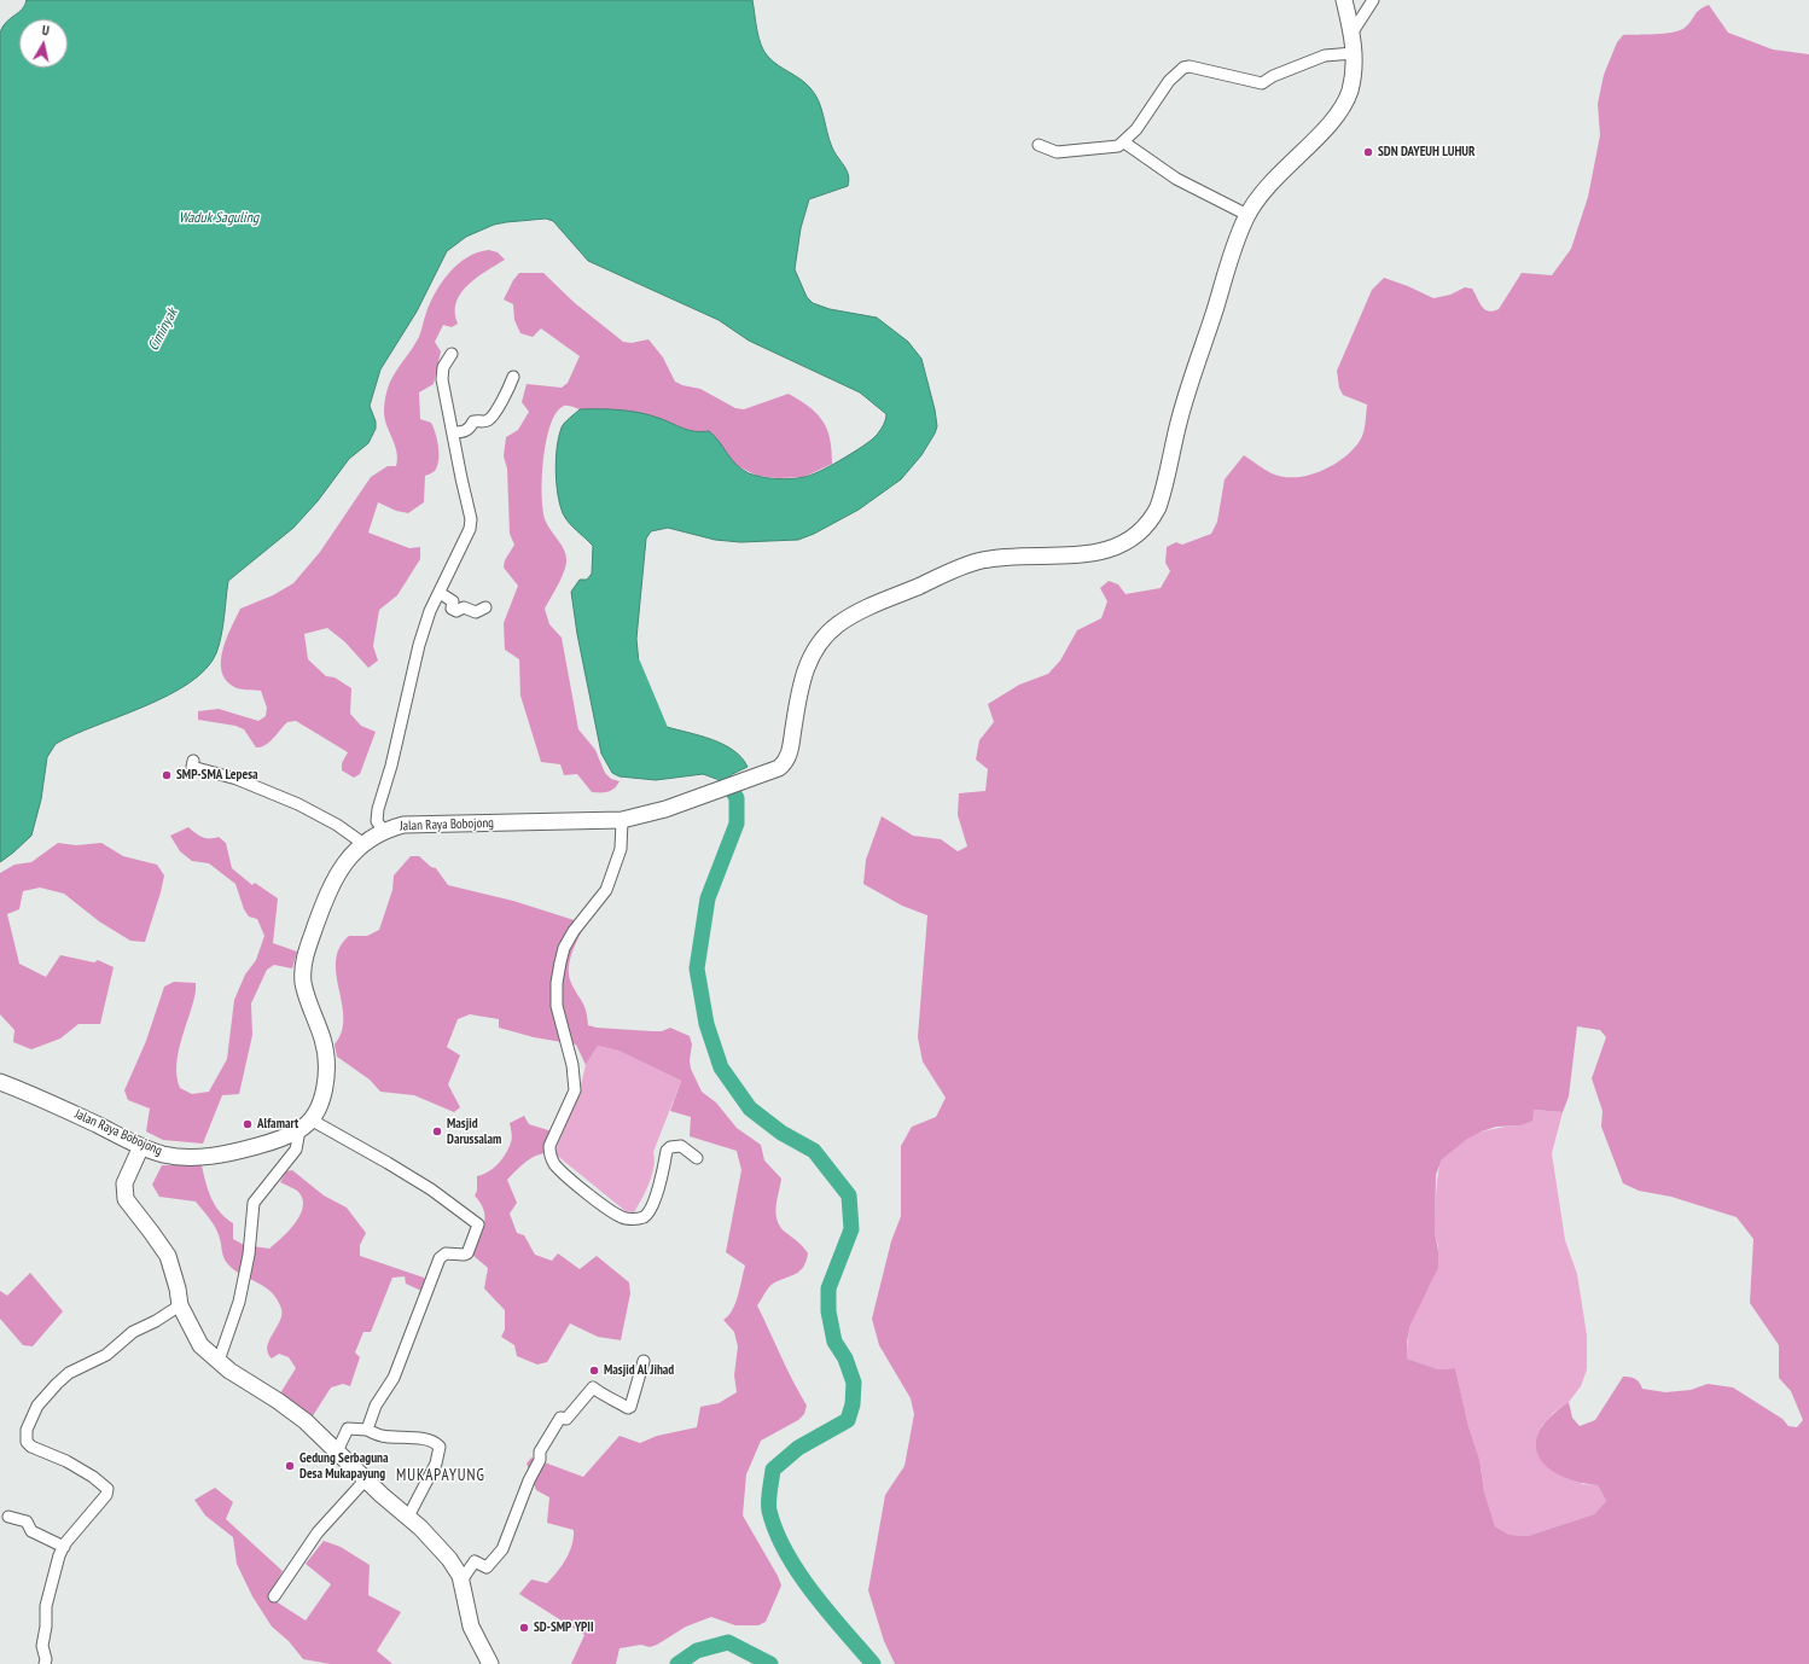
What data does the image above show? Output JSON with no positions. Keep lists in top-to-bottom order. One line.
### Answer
{"streets":{"main road":["Jalan Raya Bobojong"]},"districts":["MUKAPAYUNG"],"water":["Waduk Saguling","Ciminyak"],"places":["SDN DAYEUH LUHUR","SMP-SMA Lepesa","Alfamart","Masjid Darussalam","Masjid Al Jihad","Gedung Serbaguna Desa Mukapayung","SD-SMP YPII"],"north":"top"}
